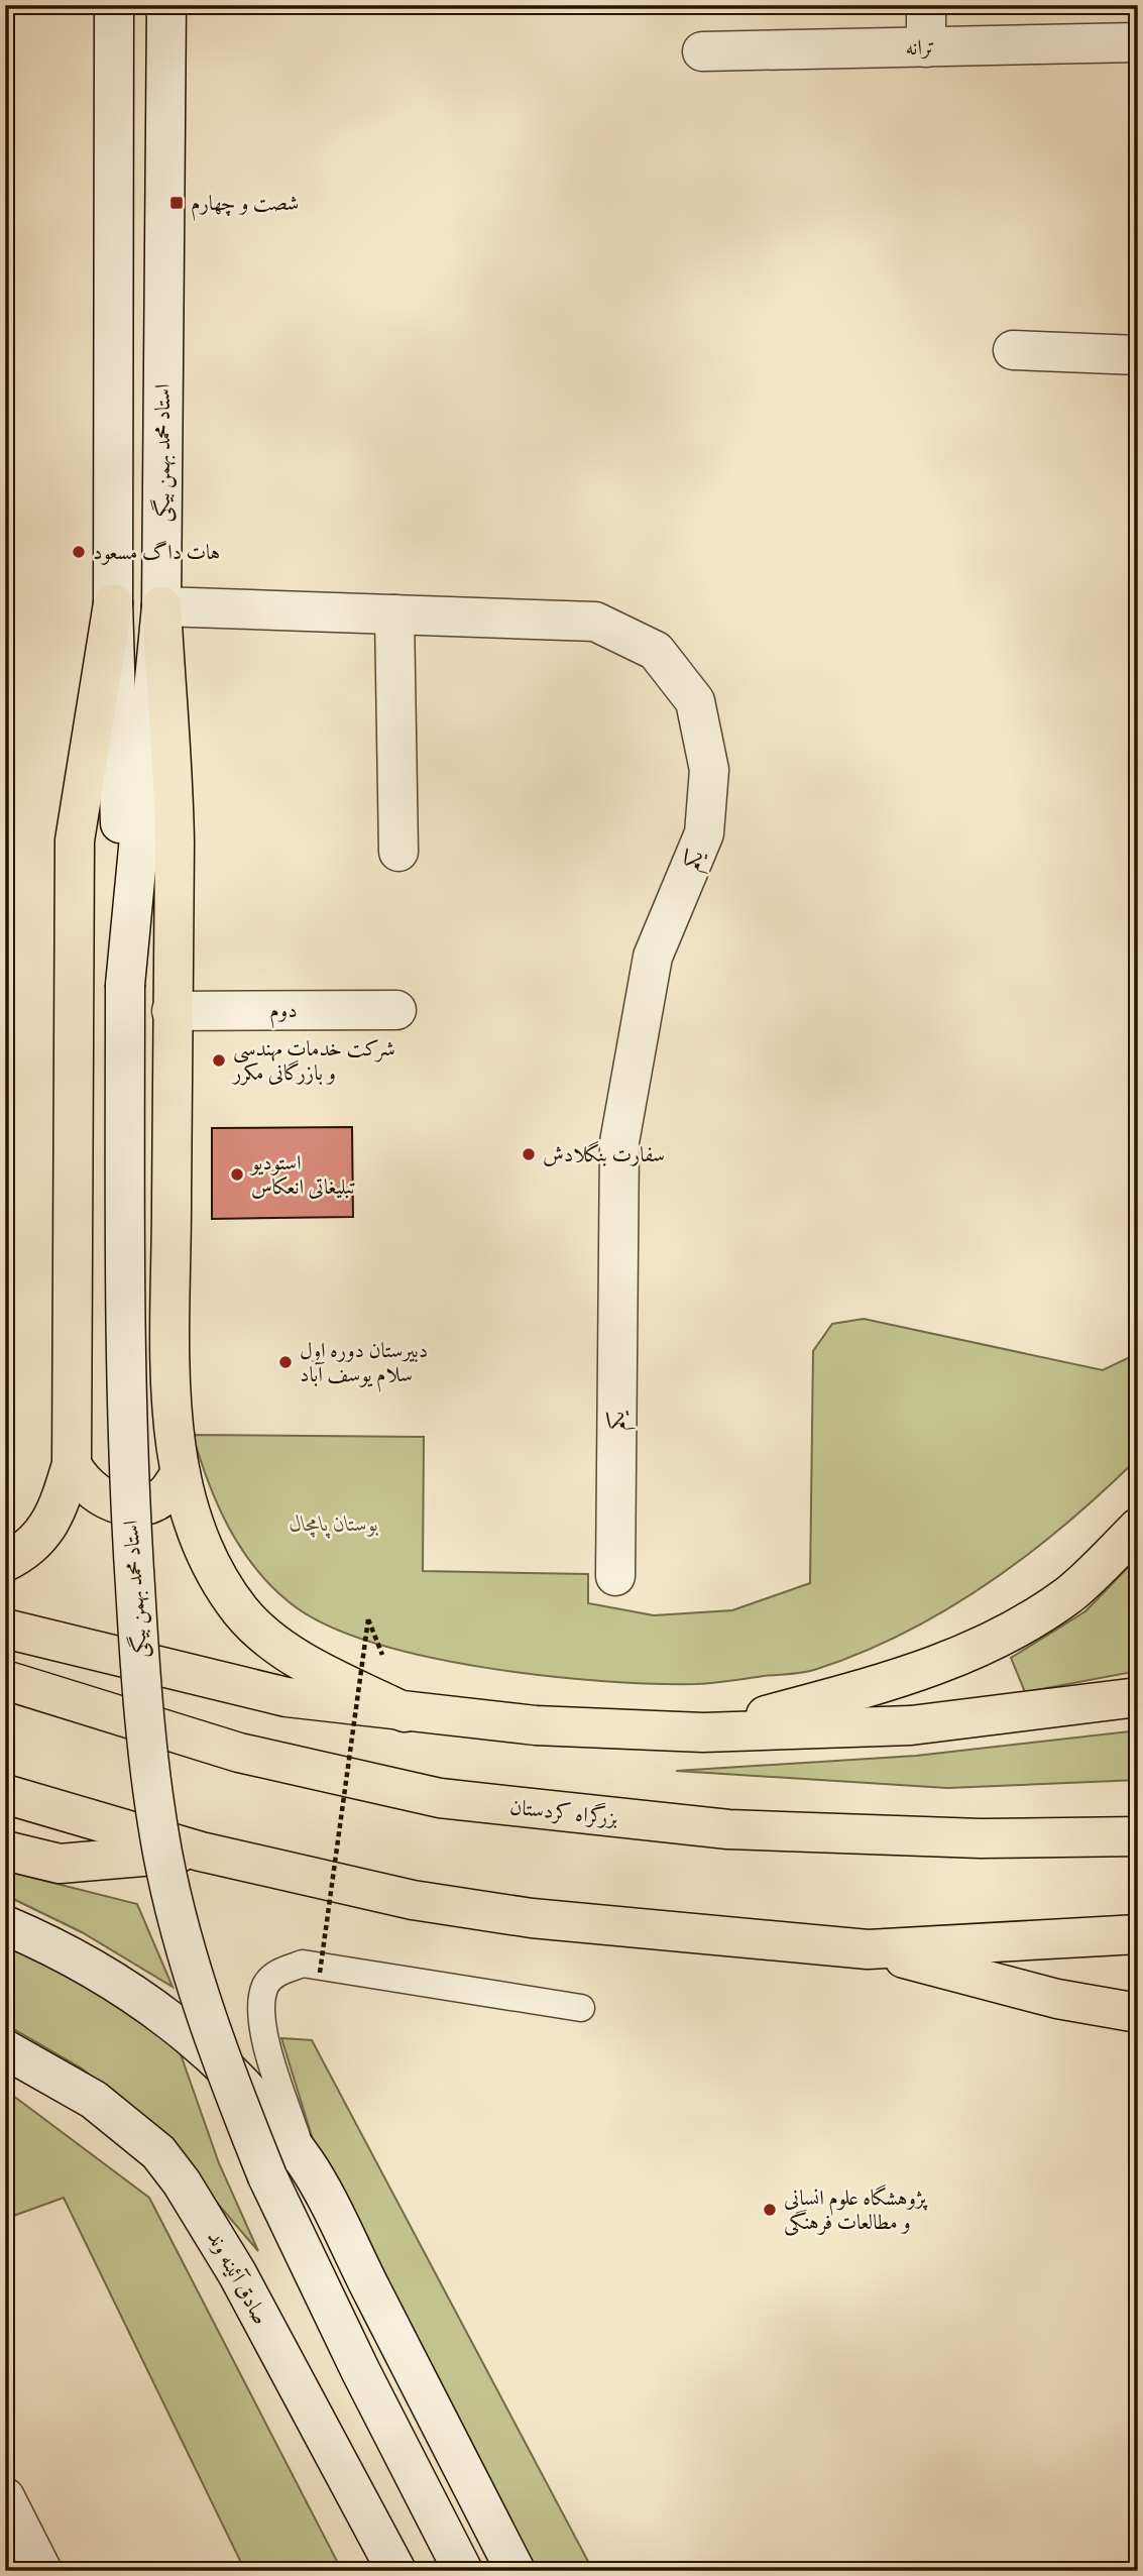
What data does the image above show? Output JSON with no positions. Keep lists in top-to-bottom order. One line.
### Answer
{"streets":{"highway":["بزرگراه کردستان"],"main road":["ترانه","استاد محمد بهمن بیگی","یکم","دوم","صادق آئینه وند"]},"crossings":[["استاد محمد بهمن بیگی","یکم"]],"parks":["بوستان پامچال"],"places":{"transit":["شصت و چهارم"],"other":["هات داگ مسعود","شرکت خدمات مهندسی و بازرگانی مکرر","سفارت بنگلادش","استودیو تبلیغاتی انعکاس","دبیرستان دوره اول سلام یوسف آباد","پژوهشگاه علوم انسانی و مطالعات فرهنگی"]}}
